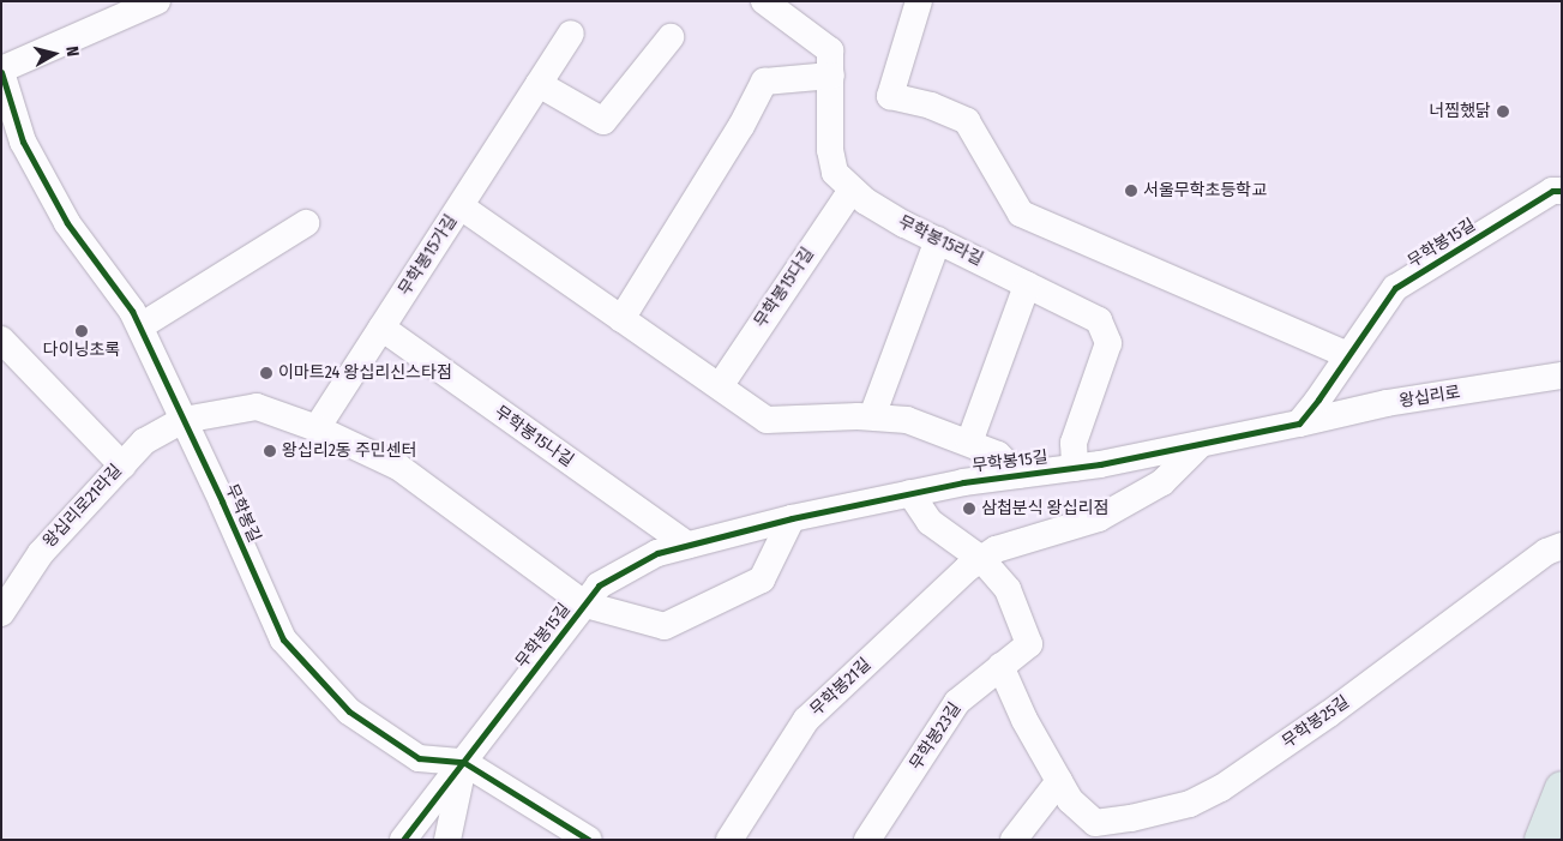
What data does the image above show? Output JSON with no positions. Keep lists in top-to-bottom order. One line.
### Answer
{"streets":{"street":["무학봉15라길","무학봉15길","무학봉15가길","무학봉15다길","왕십리로","무학봉15나길","왕십리로21라길","무학봉길","무학봉21길","무학봉25길","무학봉23길"]},"crossings":[["무학봉15라길","무학봉15길"],["무학봉15라길","무학봉15다길"],["무학봉15길","왕십리로"],["무학봉15길","무학봉15나길"],["무학봉15길","무학봉길"],["무학봉15길","무학봉21길"],["무학봉15가길","무학봉15나길"],["왕십리로21라길","무학봉길"],["무학봉21길","무학봉23길"],["무학봉25길","무학봉23길"]],"places":["너찜했닭","서울무학초등학교","다이닝초록","이마트24 왕십리신스타점","왕십리2동 주민센터","삼첩분식 왕십리점"],"north":"right"}
